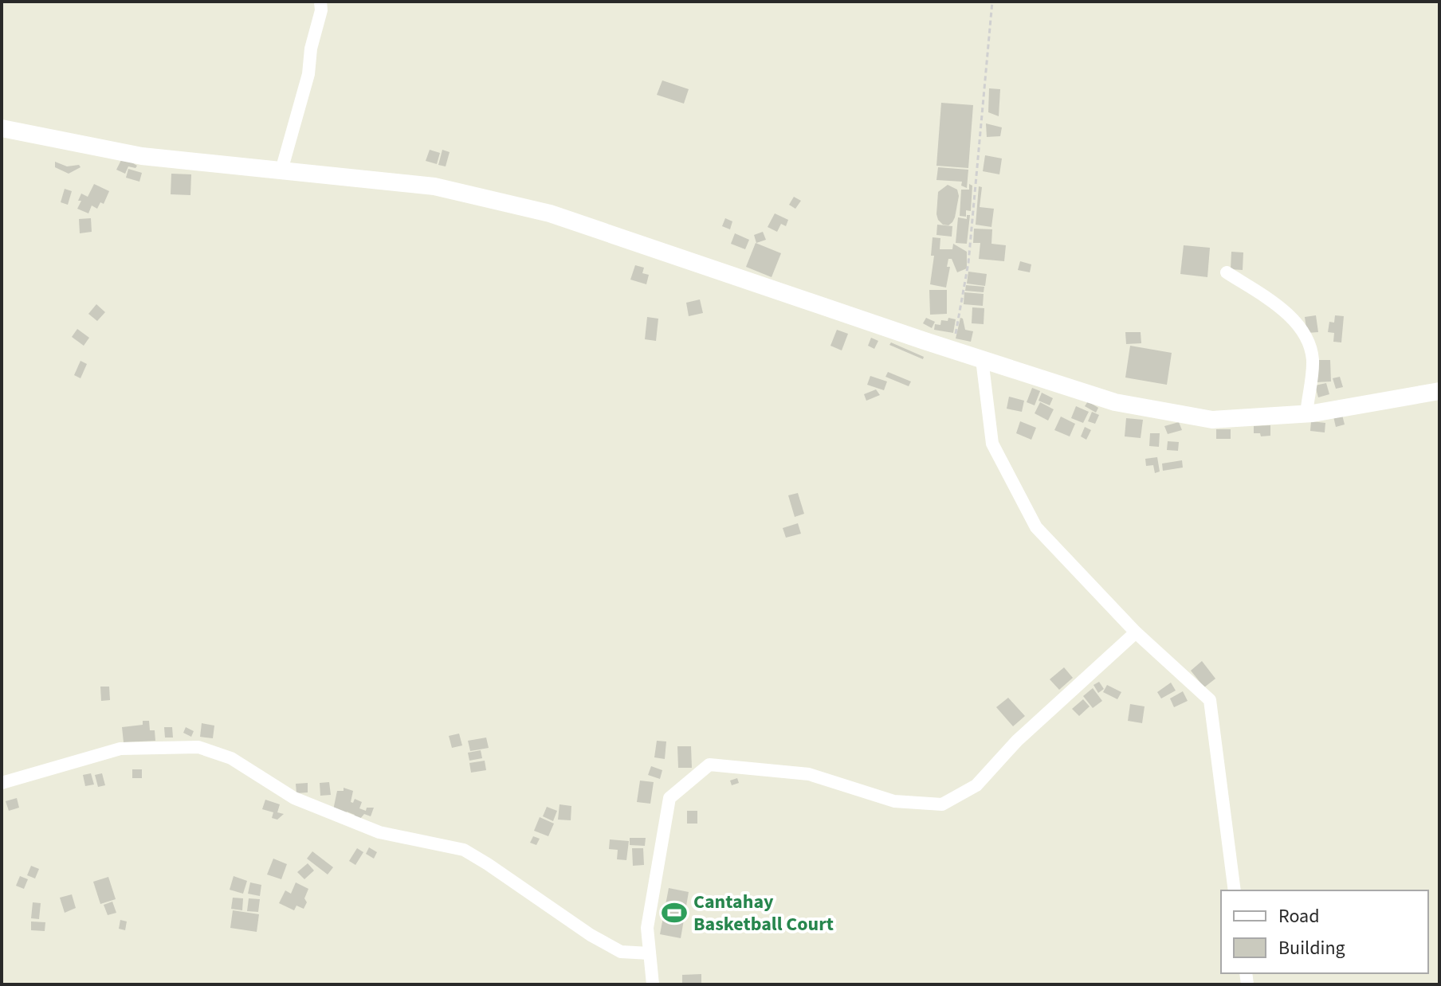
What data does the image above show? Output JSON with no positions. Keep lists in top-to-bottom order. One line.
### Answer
{"places":{"sports":["Cantahay Basketball Court"]},"legend":["Road","Building"]}
